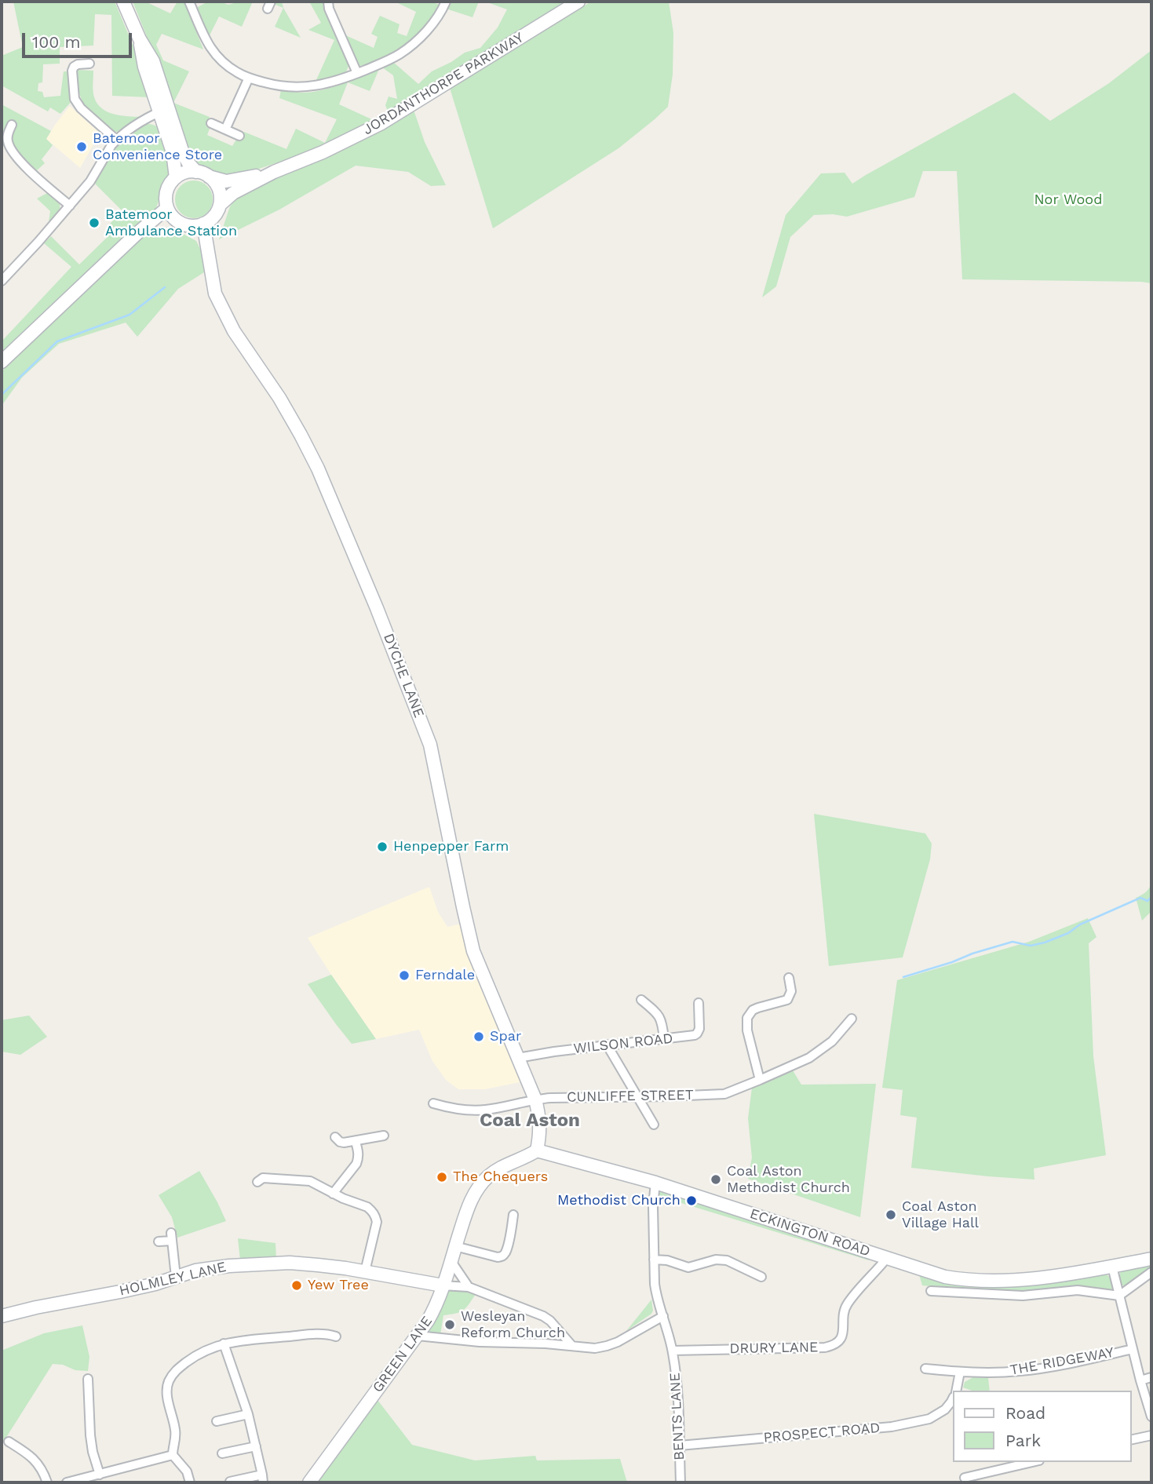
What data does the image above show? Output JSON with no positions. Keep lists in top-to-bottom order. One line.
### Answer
{"streets":{"main road":["JORDANTHORPE PARKWAY","DYCHE LANE","ECKINGTON ROAD","HOLMLEY LANE","GREEN LANE"],"street":["WILSON ROAD","CUNLIFFE STREET","DRURY LANE","THE RIDGEWAY","BENTS LANE","PROSPECT ROAD"]},"crossings":[["JORDANTHORPE PARKWAY","DYCHE LANE"],["DYCHE LANE","WILSON ROAD"],["DYCHE LANE","CUNLIFFE STREET"],["DYCHE LANE","ECKINGTON ROAD"],["DYCHE LANE","GREEN LANE"],["ECKINGTON ROAD","DRURY LANE"],["ECKINGTON ROAD","GREEN LANE"],["ECKINGTON ROAD","BENTS LANE"],["HOLMLEY LANE","GREEN LANE"],["DRURY LANE","BENTS LANE"],["BENTS LANE","PROSPECT ROAD"]],"districts":["Coal Aston"],"parks":["Nor Wood"],"places":["Batemoor Convenience Store","Batemoor Ambulance Station","Henpepper Farm","Ferndale","Spar","The Chequers","Coal Aston Methodist Church","Methodist Church","Coal Aston Village Hall","Yew Tree","Wesleyan Reform Church"],"legend":["Road","Park"],"scale_bar":"100 m"}
